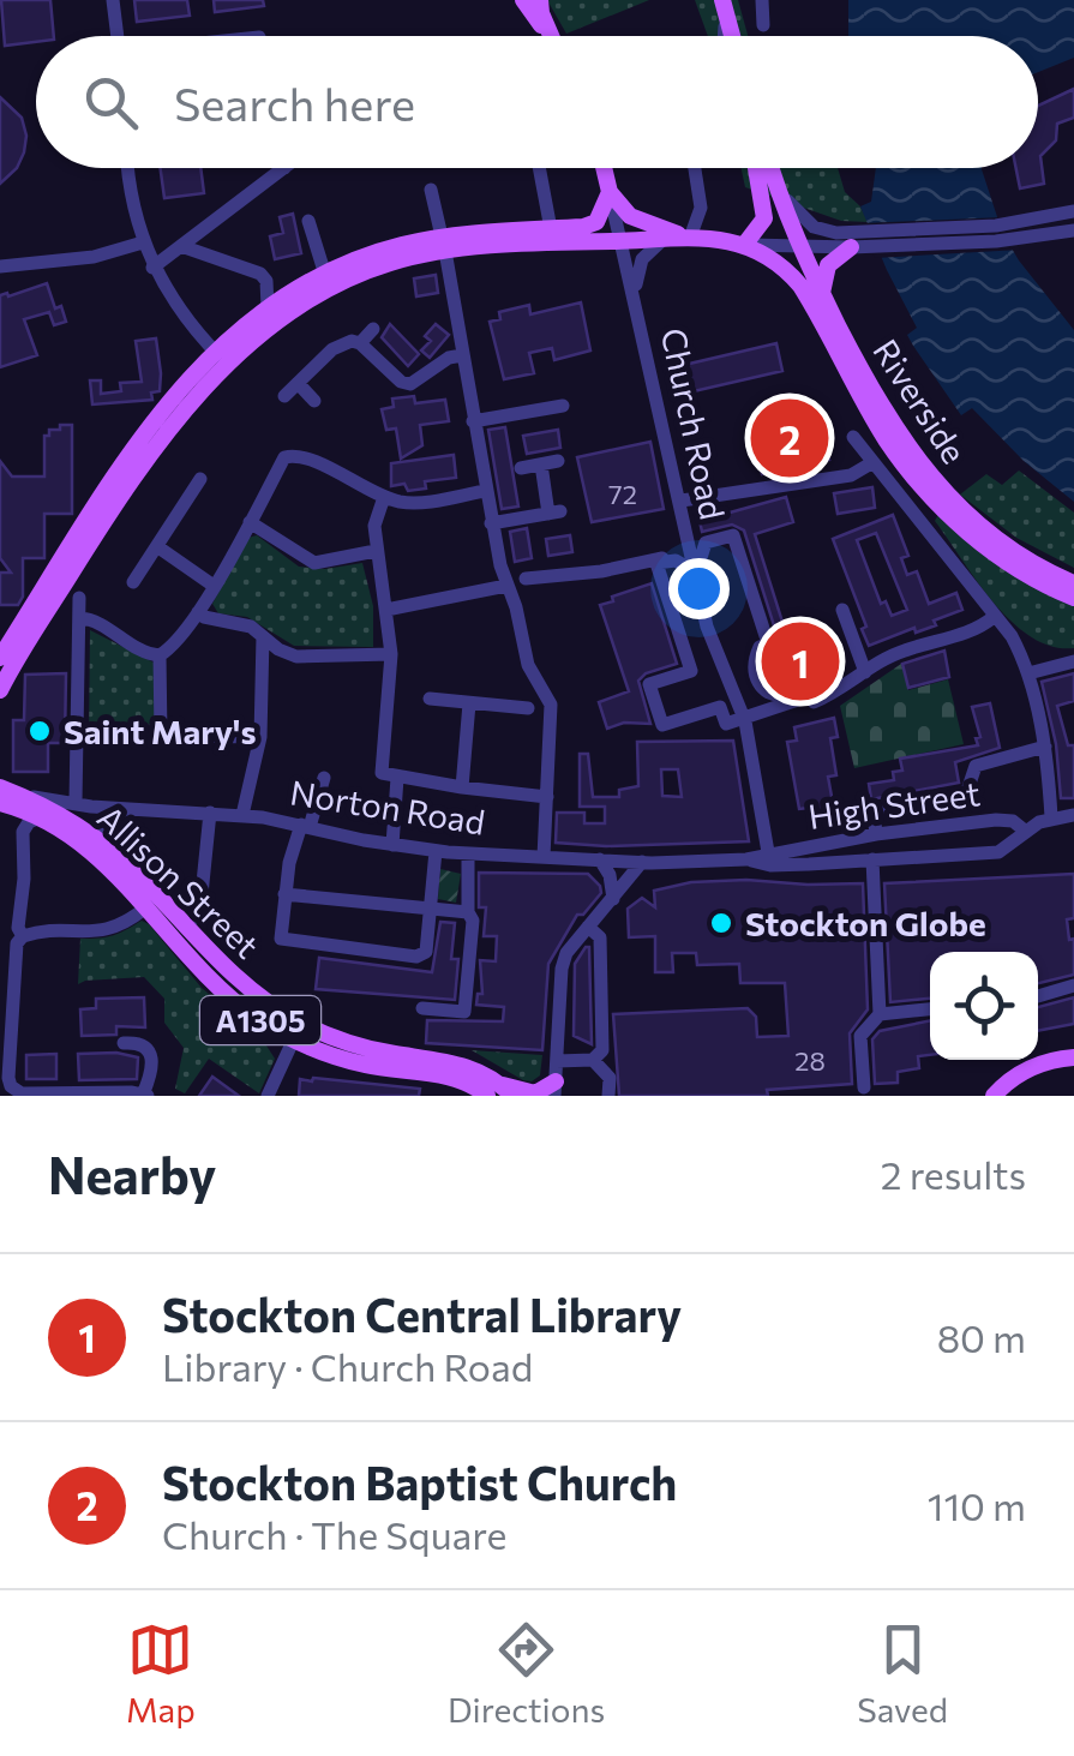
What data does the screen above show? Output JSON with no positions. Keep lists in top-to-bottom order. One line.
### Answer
{"streets":{"main road":["Riverside","Church Road","Allison Street","A1305"],"street":["High Street","Norton Road"]},"crossings":[["Riverside","Church Road"],["Church Road","High Street"],["High Street","Norton Road"],["Norton Road","Allison Street"]],"places":["Saint Mary's","Stockton Globe"],"house_numbers":["72","28"],"page":{"search":"Search here","pins":["2","1"],"heading":["Nearby","2 results"],"list":[{"mark":"1","name":"Stockton Central Library","note":"Library · Church Road","value":"80 m"},{"mark":"2","name":"Stockton Baptist Church","note":"Church · The Square","value":"110 m"}],"nav":["Map","Directions","Saved"]}}
